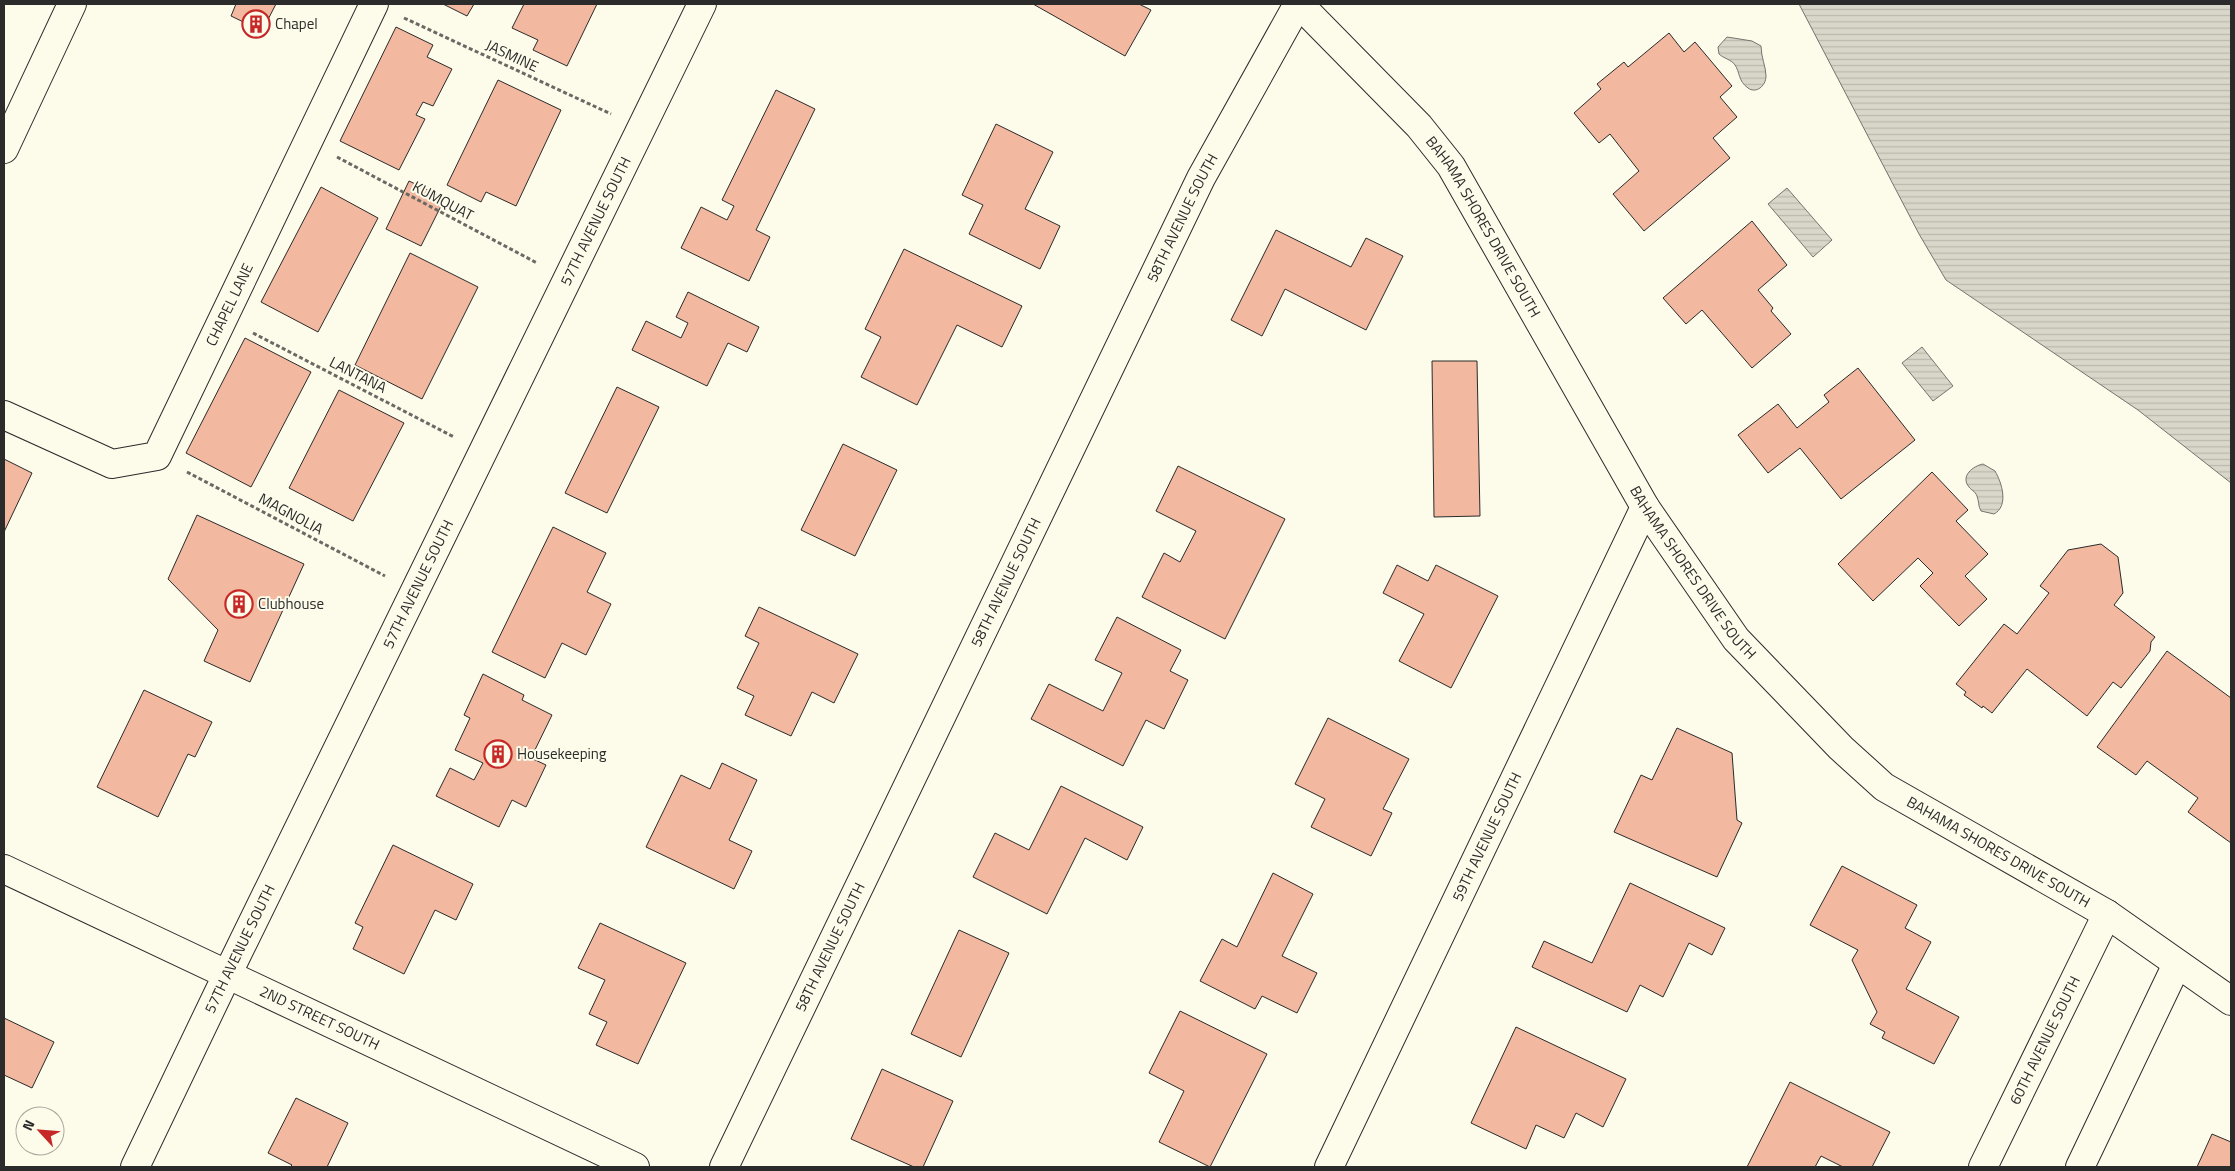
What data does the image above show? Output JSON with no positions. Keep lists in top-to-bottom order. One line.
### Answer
{"streets":{"street":["58TH AVENUE SOUTH","57TH AVENUE SOUTH","BAHAMA SHORES DRIVE SOUTH","CHAPEL LANE","59TH AVENUE SOUTH","2ND STREET SOUTH","60TH AVENUE SOUTH"],"path":["JASMINE","KUMQUAT","LANTANA","MAGNOLIA"]},"crossings":[["JASMINE","57TH AVENUE SOUTH"],["JASMINE","CHAPEL LANE"],["KUMQUAT","57TH AVENUE SOUTH"],["KUMQUAT","CHAPEL LANE"],["58TH AVENUE SOUTH","BAHAMA SHORES DRIVE SOUTH"],["57TH AVENUE SOUTH","LANTANA"],["57TH AVENUE SOUTH","MAGNOLIA"],["57TH AVENUE SOUTH","2ND STREET SOUTH"],["BAHAMA SHORES DRIVE SOUTH","59TH AVENUE SOUTH"],["BAHAMA SHORES DRIVE SOUTH","60TH AVENUE SOUTH"],["CHAPEL LANE","LANTANA"],["CHAPEL LANE","MAGNOLIA"]],"places":{"building":["Chapel","Clubhouse","Housekeeping"]},"north":"top left"}
